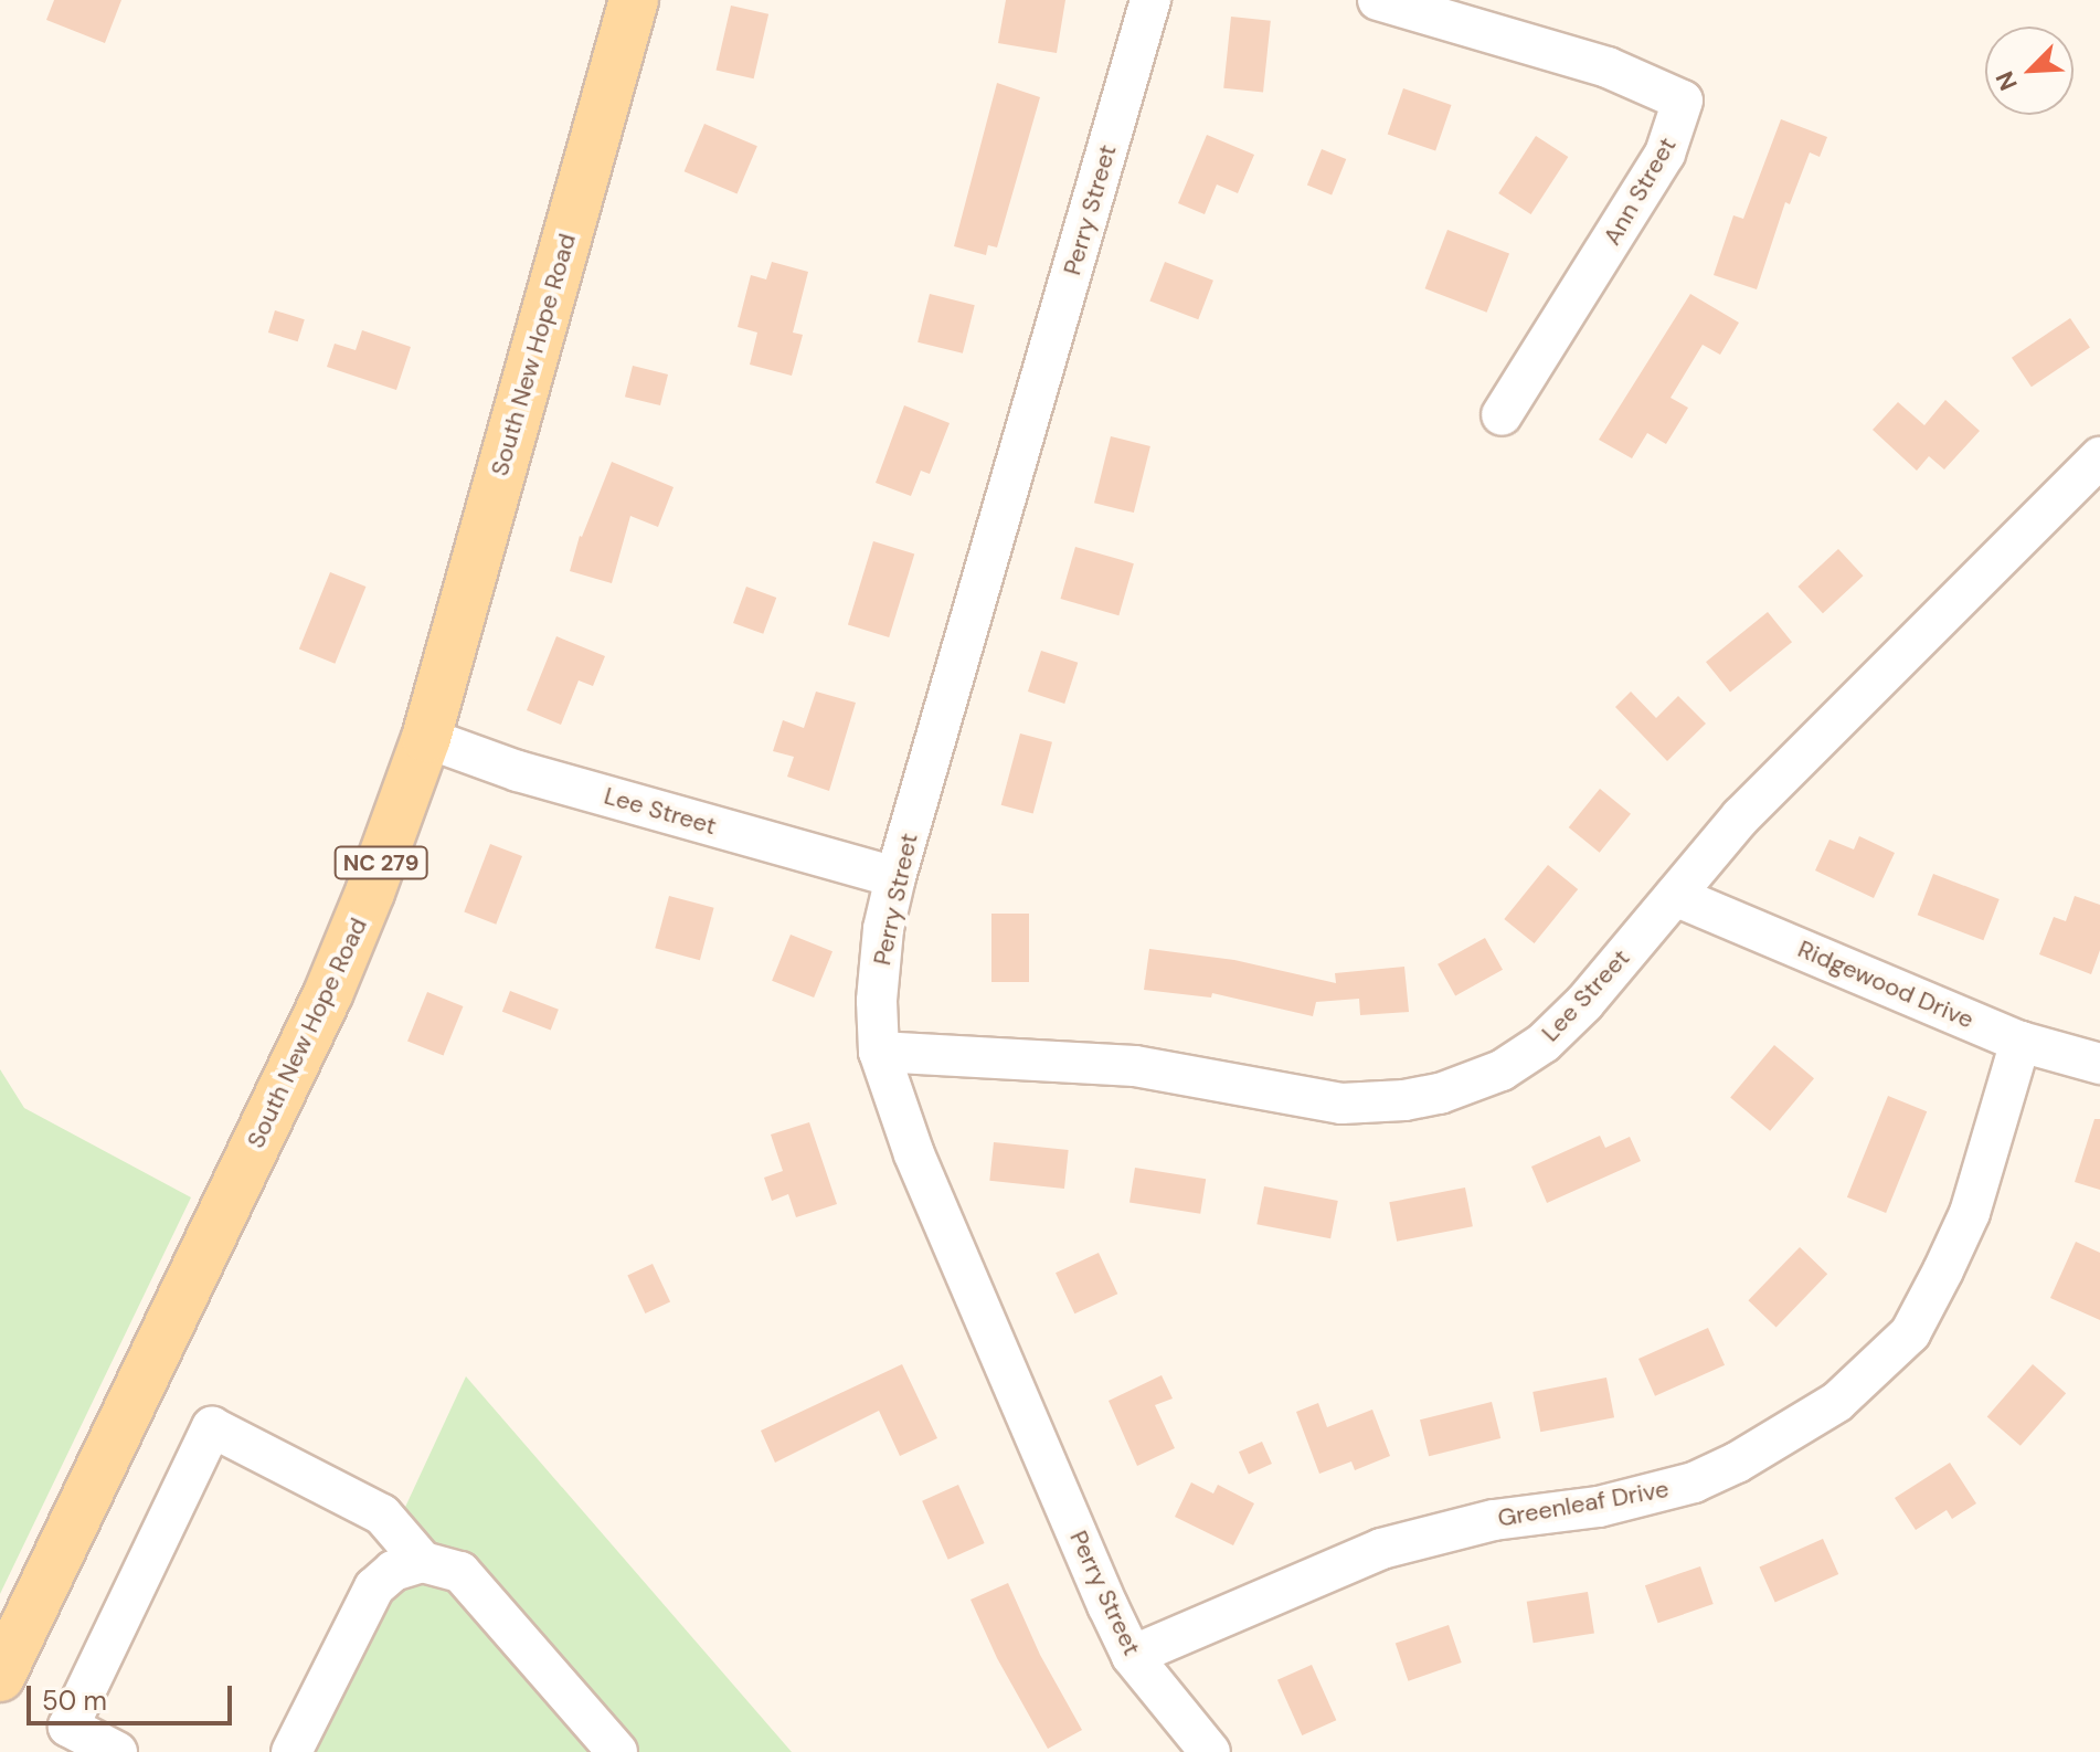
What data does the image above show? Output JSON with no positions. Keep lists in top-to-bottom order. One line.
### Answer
{"streets":{"main road":["South New Hope Road","NC 279"],"street":["Ann Street","Perry Street","Lee Street","Ridgewood Drive","Greenleaf Drive"]},"crossings":[["Perry Street","Lee Street"],["Perry Street","Greenleaf Drive"],["South New Hope Road","Lee Street"],["Lee Street","Ridgewood Drive"],["Ridgewood Drive","Greenleaf Drive"]],"scale_bar":"50 m","north":"bottom left"}
